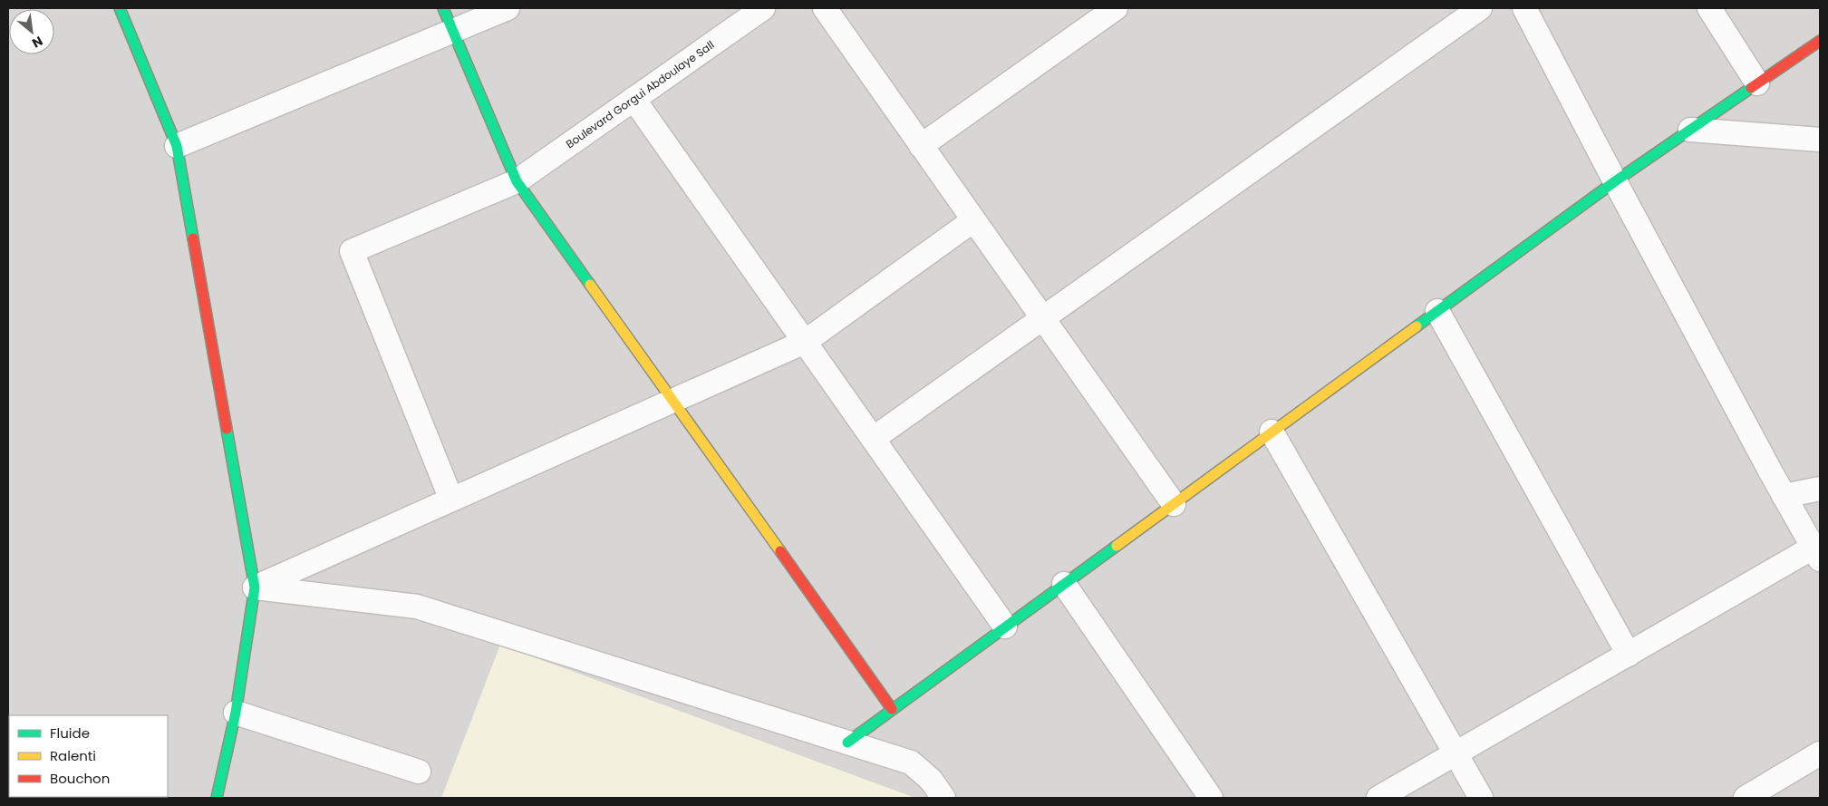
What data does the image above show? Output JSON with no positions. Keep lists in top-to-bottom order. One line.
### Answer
{"streets":{"street":["Boulevard Gorgui Abdoulaye Sall"]},"legend":["Fluide","Ralenti","Bouchon"],"north":"bottom right"}
